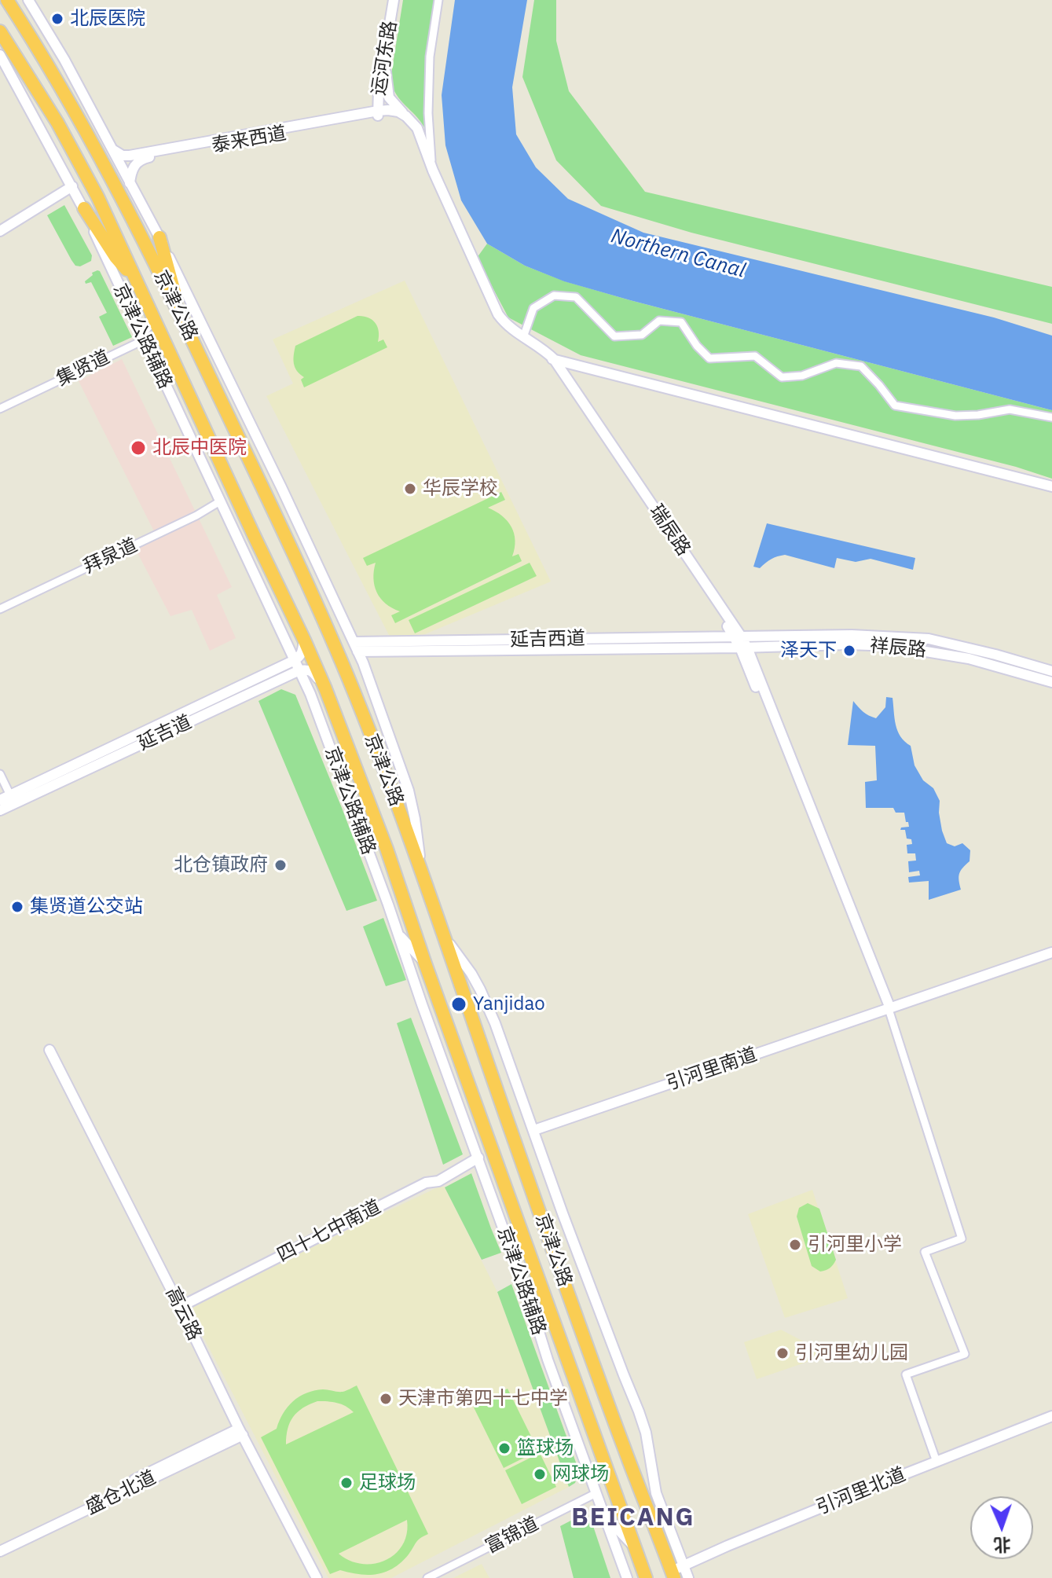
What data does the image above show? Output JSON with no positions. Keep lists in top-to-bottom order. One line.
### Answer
{"streets":{"highway":["京津公路"],"street":["运河东路","泰来西道","京津公路辅路","集贤道","瑞辰路","拜泉道","延吉西道","祥辰路","延吉道","引河里南道","四十七中南道","高云路","引河里北道","盛仓北道","富锦道"]},"crossings":[["运河东路","泰来西道"],["京津公路","引河里北道"],["京津公路辅路","集贤道"],["京津公路辅路","拜泉道"],["京津公路辅路","延吉道"],["京津公路辅路","四十七中南道"],["京津公路辅路","富锦道"],["瑞辰路","延吉西道"],["瑞辰路","祥辰路"],["瑞辰路","引河里南道"],["延吉西道","祥辰路"],["四十七中南道","高云路"],["高云路","盛仓北道"]],"districts":["BEICANG"],"water":["Northern Canal"],"places":["北辰医院","北辰中医院","华辰学校","泽天下","北仓镇政府","集贤道公交站","Yanjidao","引河里小学","引河里幼儿园","天津市第四十七中学","篮球场","网球场","足球场"],"north":"bottom"}
